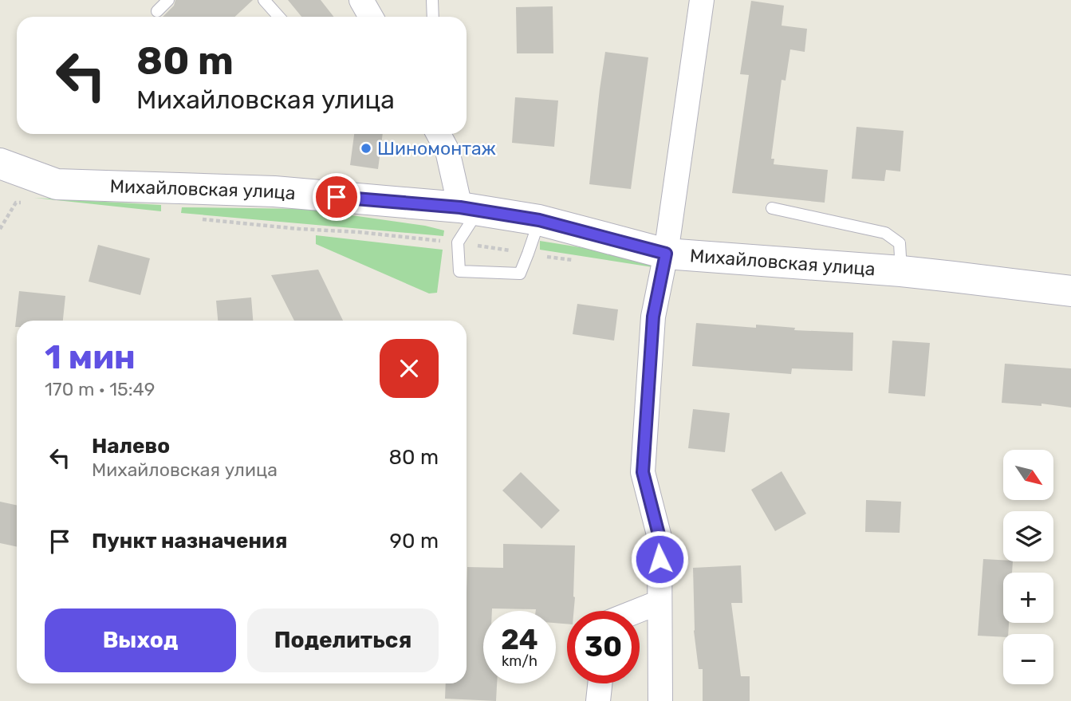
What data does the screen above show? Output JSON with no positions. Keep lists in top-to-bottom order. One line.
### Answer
{"streets":{"main road":["Михайловская улица"]},"places":["Шиномонтаж"],"north":"bottom right","page":{"turn":["80 m","Михайловская улица"],"heading":["1 мин","170 m · 15:49"],"list":[{"name":"Налево","note":"Михайловская улица","value":"80 m"},{"name":"Пункт назначения","value":"90 m"}],"map_buttons":["+","−"],"buttons":["Выход","Поделиться"],"speed":"24 km/h","limit":"30"}}
